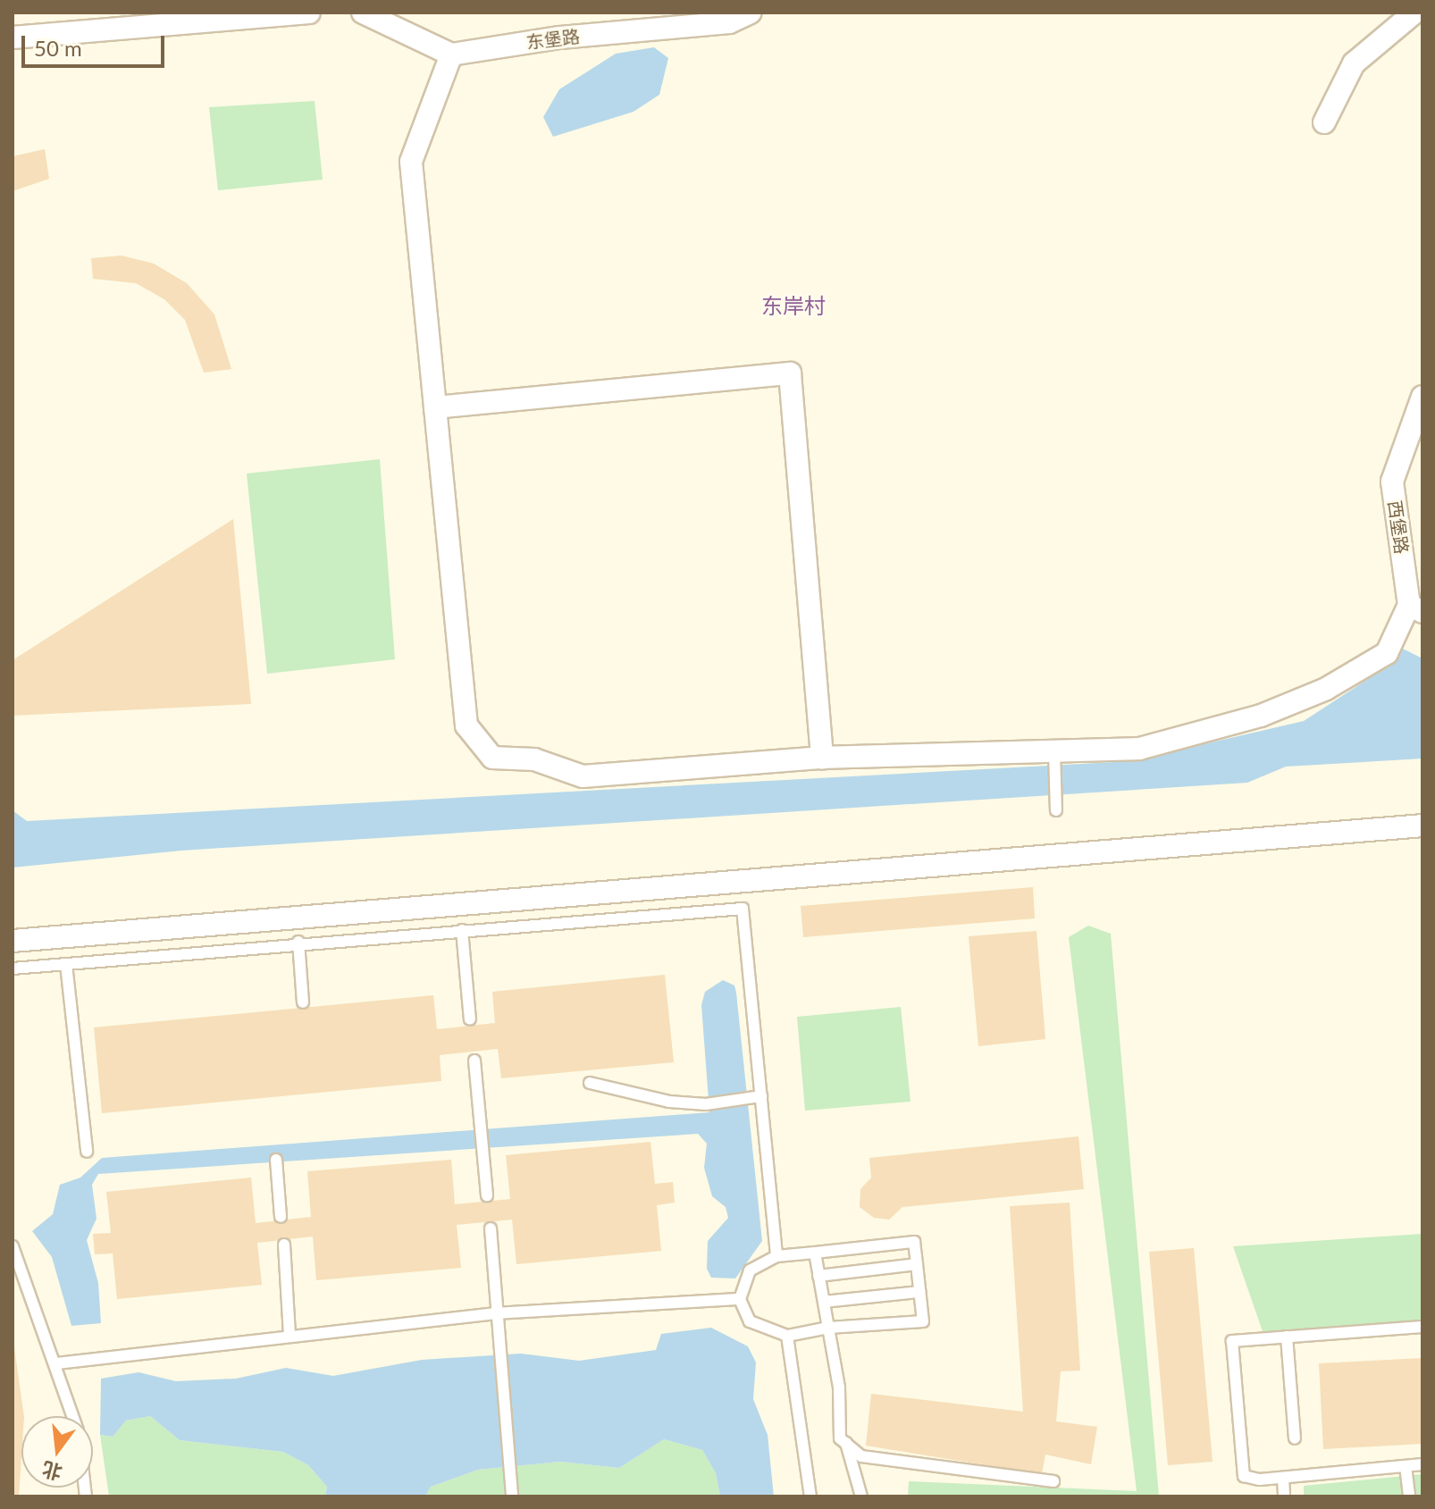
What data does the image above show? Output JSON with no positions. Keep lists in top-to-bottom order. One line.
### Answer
{"streets":{"street":["东堡路","西堡路"]},"districts":["东岸村"],"scale_bar":"50 m","north":"bottom"}
